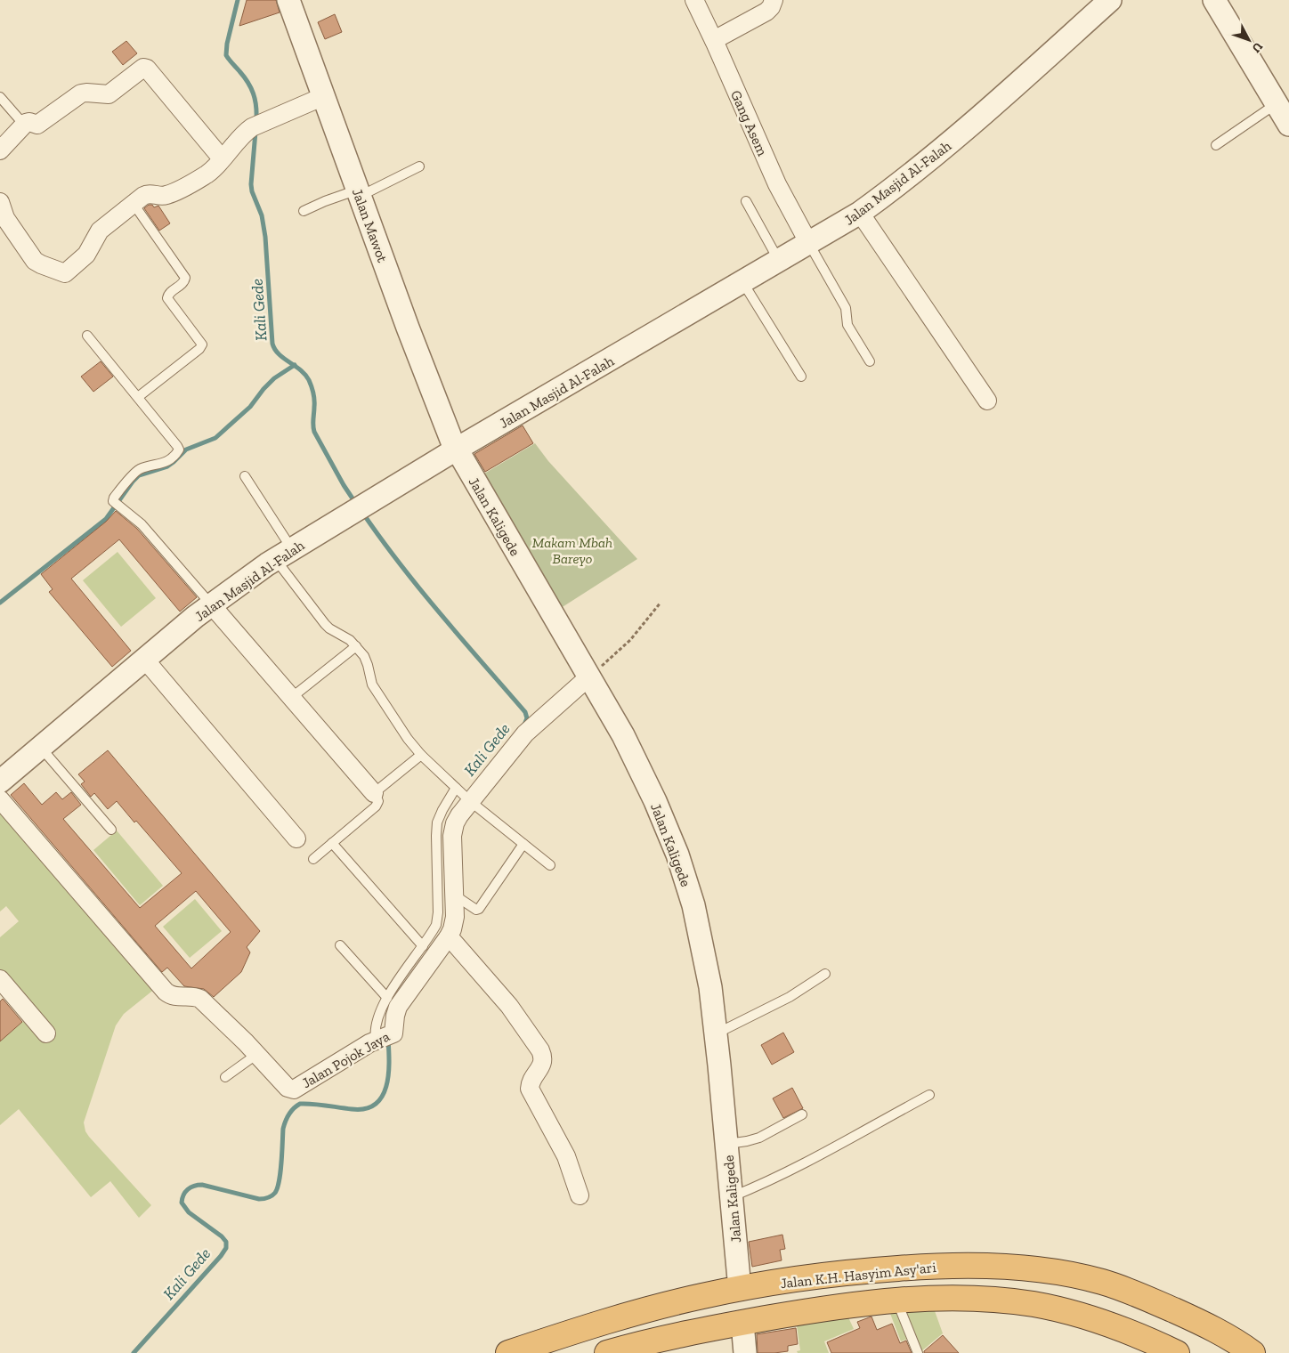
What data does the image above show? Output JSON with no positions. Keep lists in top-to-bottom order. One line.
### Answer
{"streets":{"highway":["Jalan K.H. Hasyim Asy'ari"],"street":["Gang Asem","Jalan Masjid Al-Falah","Jalan Mawot","Jalan Kaligede","Jalan Pojok Jaya"]},"crossings":[["Gang Asem","Jalan Masjid Al-Falah"],["Jalan Masjid Al-Falah","Jalan Mawot"],["Jalan Masjid Al-Falah","Jalan Kaligede"],["Jalan Mawot","Jalan Kaligede"],["Jalan Kaligede","Jalan Pojok Jaya"],["Jalan Kaligede","Jalan K.H. Hasyim Asy'ari"]],"water":["Kali Gede"],"parks":["Makam Mbah Bareyo"],"north":"bottom right"}
